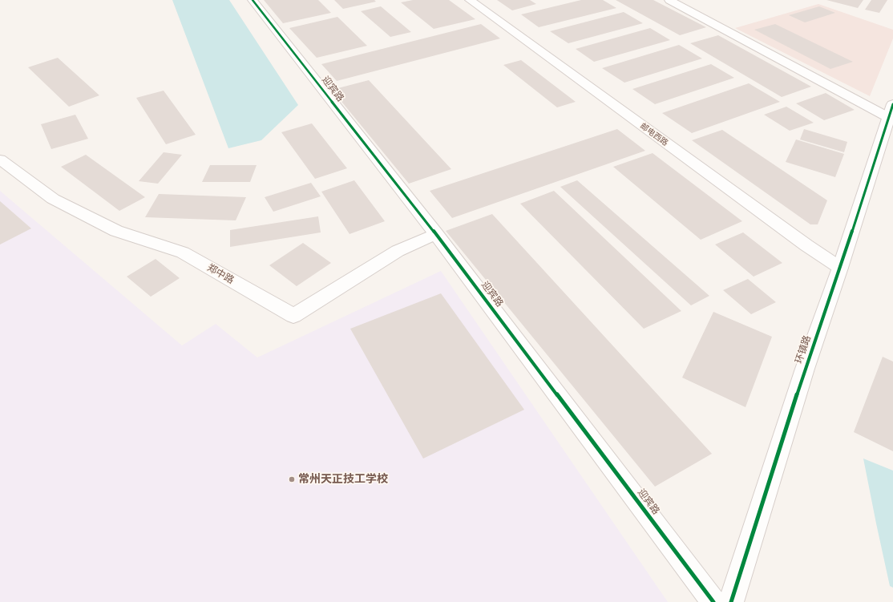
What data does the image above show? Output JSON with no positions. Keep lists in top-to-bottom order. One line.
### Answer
{"streets":{"street":["迎宾路","邮电西路","郑中路","环镇路"]},"crossings":[["迎宾路","郑中路"],["邮电西路","环镇路"]],"places":["常州天正技工学校"]}
